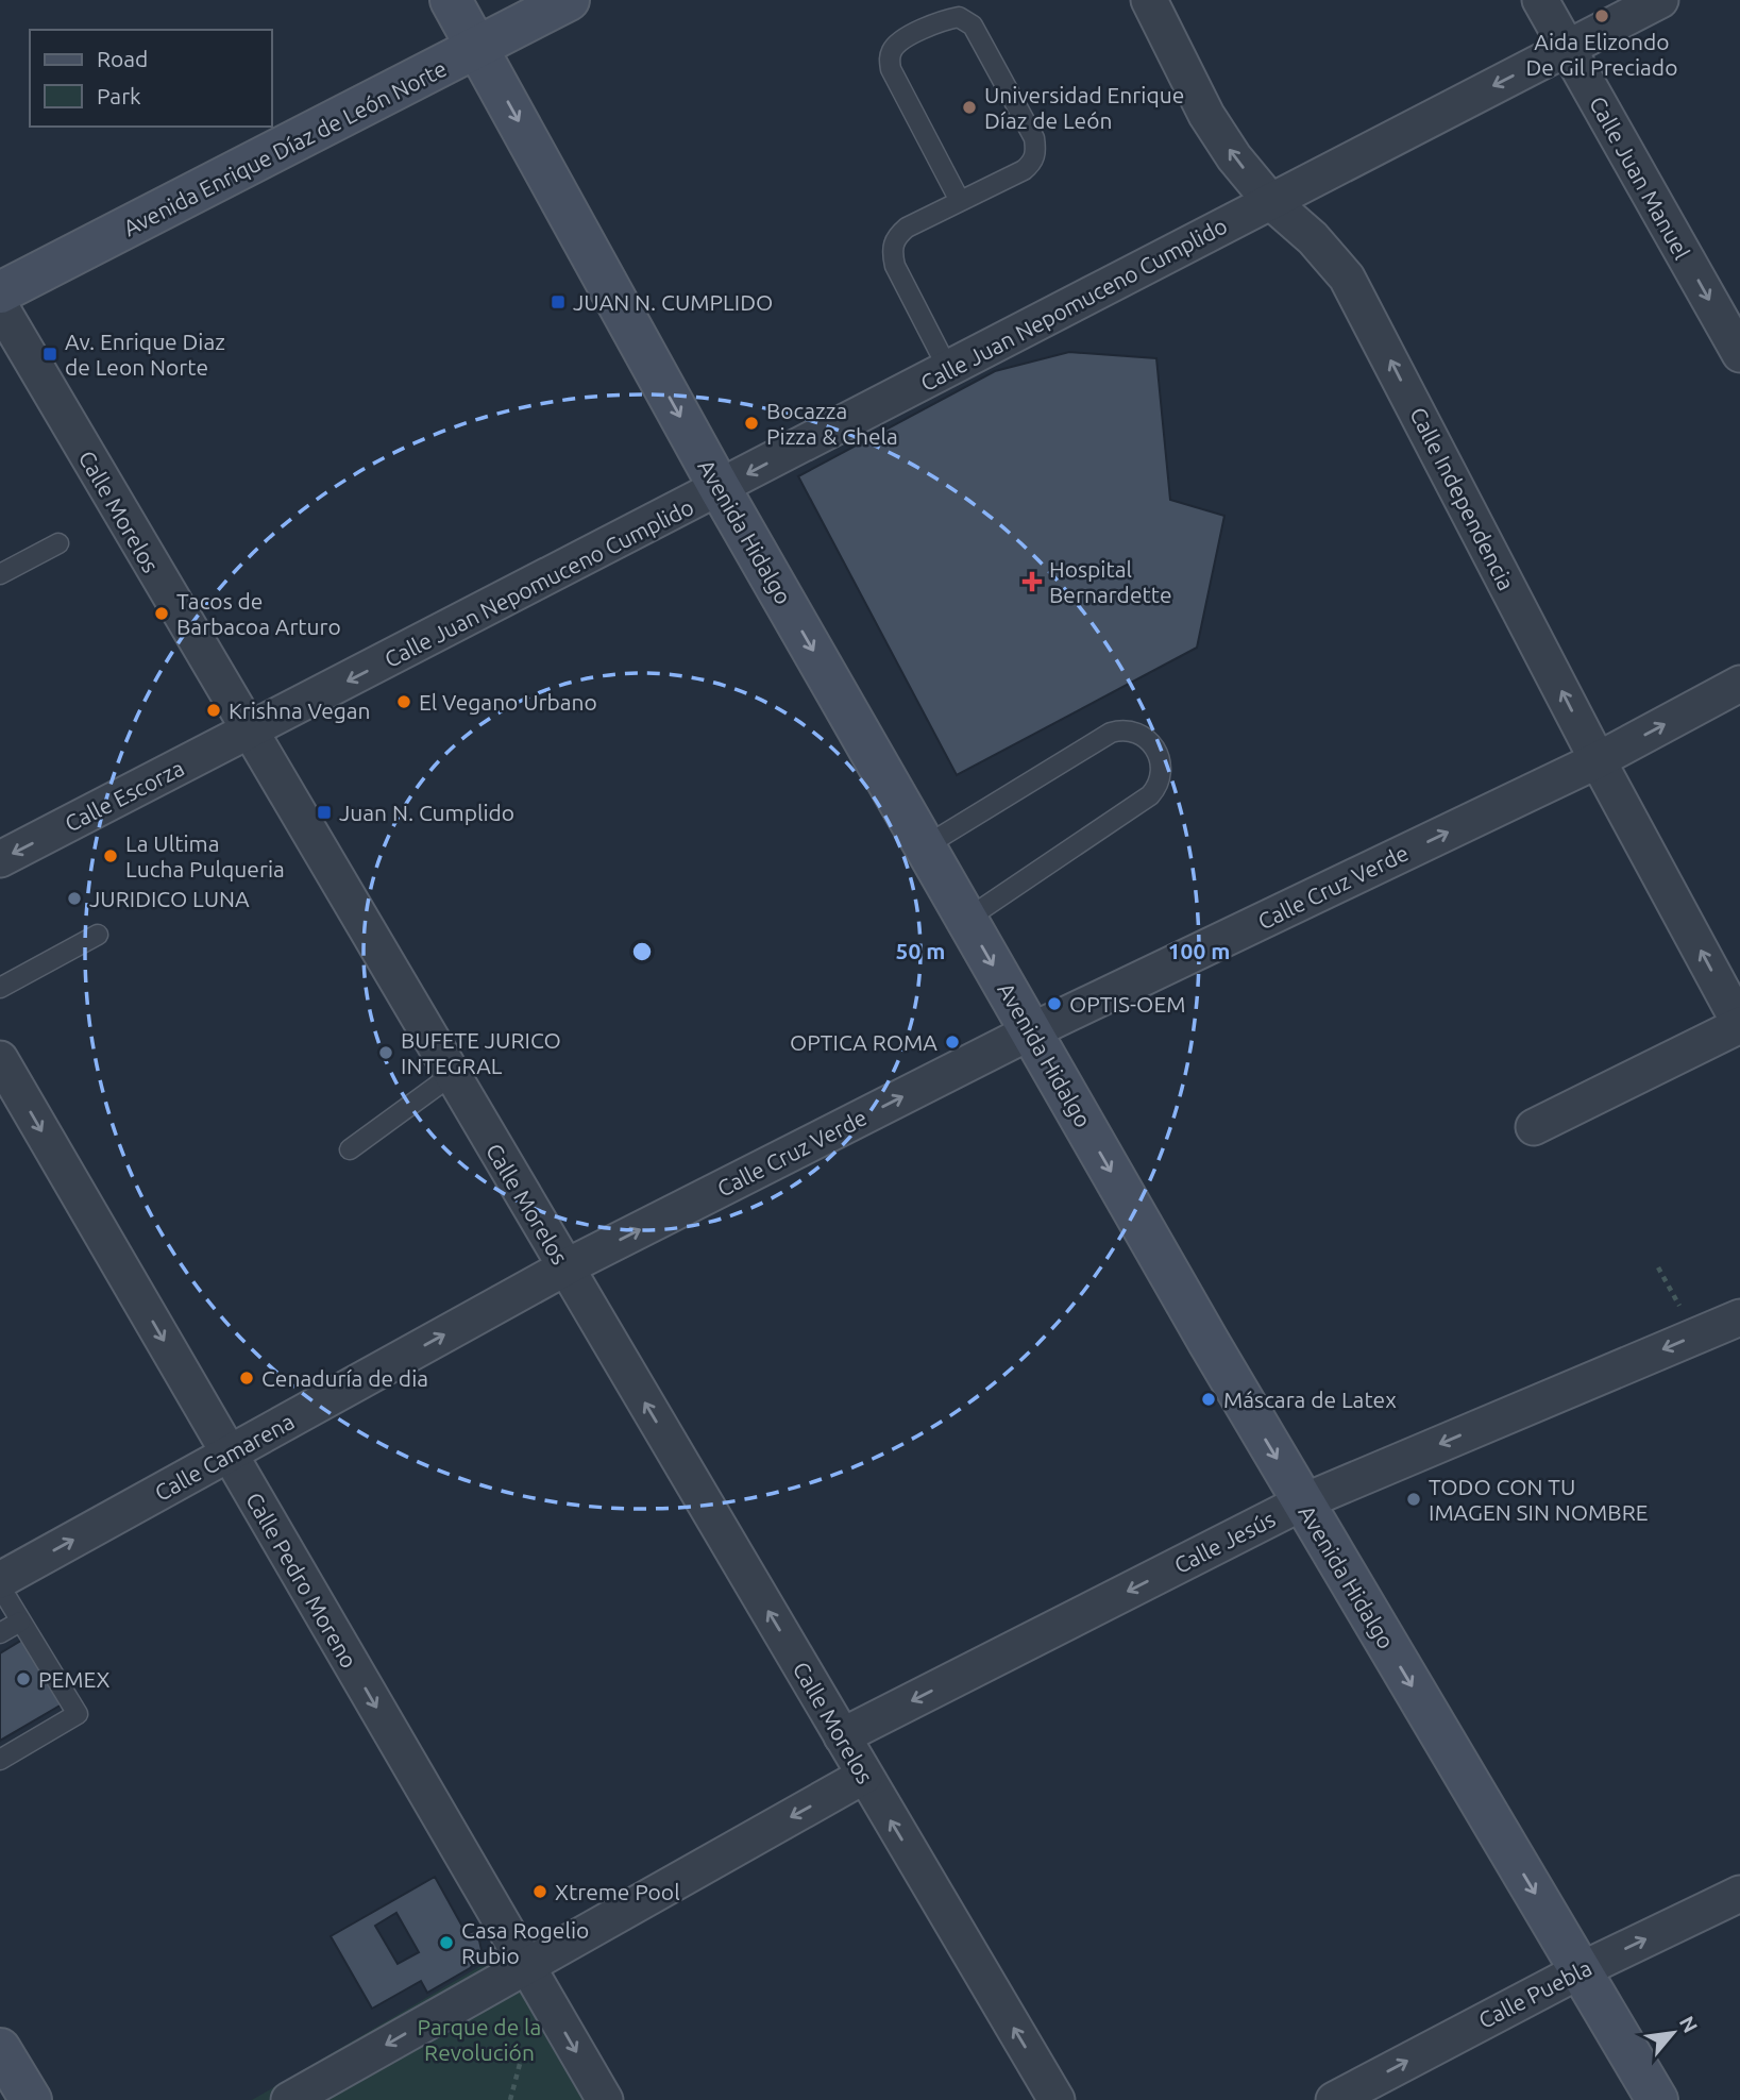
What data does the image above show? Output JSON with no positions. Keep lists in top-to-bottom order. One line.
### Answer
{"streets":{"main road":["Avenida Enrique Díaz de León Norte","Avenida Hidalgo"],"street":["Calle Juan Manuel","Calle Juan Nepomuceno Cumplido","Calle Independencia","Calle Morelos","Calle Escorza","Calle Cruz Verde","Calle Camarena","Calle Jesús","Calle Pedro Moreno","Calle Puebla"]},"crossings":[["Avenida Enrique Díaz de León Norte","Avenida Hidalgo"],["Calle Juan Manuel","Calle Juan Nepomuceno Cumplido"],["Calle Juan Nepomuceno Cumplido","Calle Independencia"],["Calle Juan Nepomuceno Cumplido","Calle Morelos"],["Calle Juan Nepomuceno Cumplido","Avenida Hidalgo"],["Calle Juan Nepomuceno Cumplido","Calle Escorza"],["Calle Independencia","Calle Cruz Verde"],["Calle Morelos","Calle Escorza"],["Calle Morelos","Calle Cruz Verde"],["Calle Morelos","Calle Camarena"],["Calle Morelos","Calle Jesús"],["Avenida Hidalgo","Calle Cruz Verde"],["Avenida Hidalgo","Calle Jesús"],["Avenida Hidalgo","Calle Puebla"],["Calle Cruz Verde","Calle Camarena"],["Calle Camarena","Calle Pedro Moreno"]],"one_way":["Calle Juan Manuel","Calle Juan Nepomuceno Cumplido","Calle Independencia","Calle Morelos","Avenida Hidalgo","Calle Escorza","Calle Cruz Verde","Calle Camarena","Calle Jesús","Calle Pedro Moreno","Calle Puebla"],"parks":["Parque de la Revolución"],"places":{"other":["Aida Elizondo De Gil Preciado","Universidad Enrique Díaz de León","Bocazza Pizza & Chela","Tacos de Barbacoa Arturo","El Vegano Urbano","Krishna Vegan","La Ultima Lucha Pulqueria","JURIDICO LUNA","OPTIS-OEM","OPTICA ROMA","BUFETE JURICO INTEGRAL","Cenaduría de dia","Máscara de Latex","TODO CON TU IMAGEN SIN NOMBRE","PEMEX","Xtreme Pool","Casa Rogelio Rubio"],"transit":["JUAN N. CUMPLIDO","Av. Enrique Diaz de Leon Norte","Juan N. Cumplido"],"health":["Hospital Bernardette"]},"legend":["Road","Park"],"north":"top right","rings":["50 m","100 m"]}
